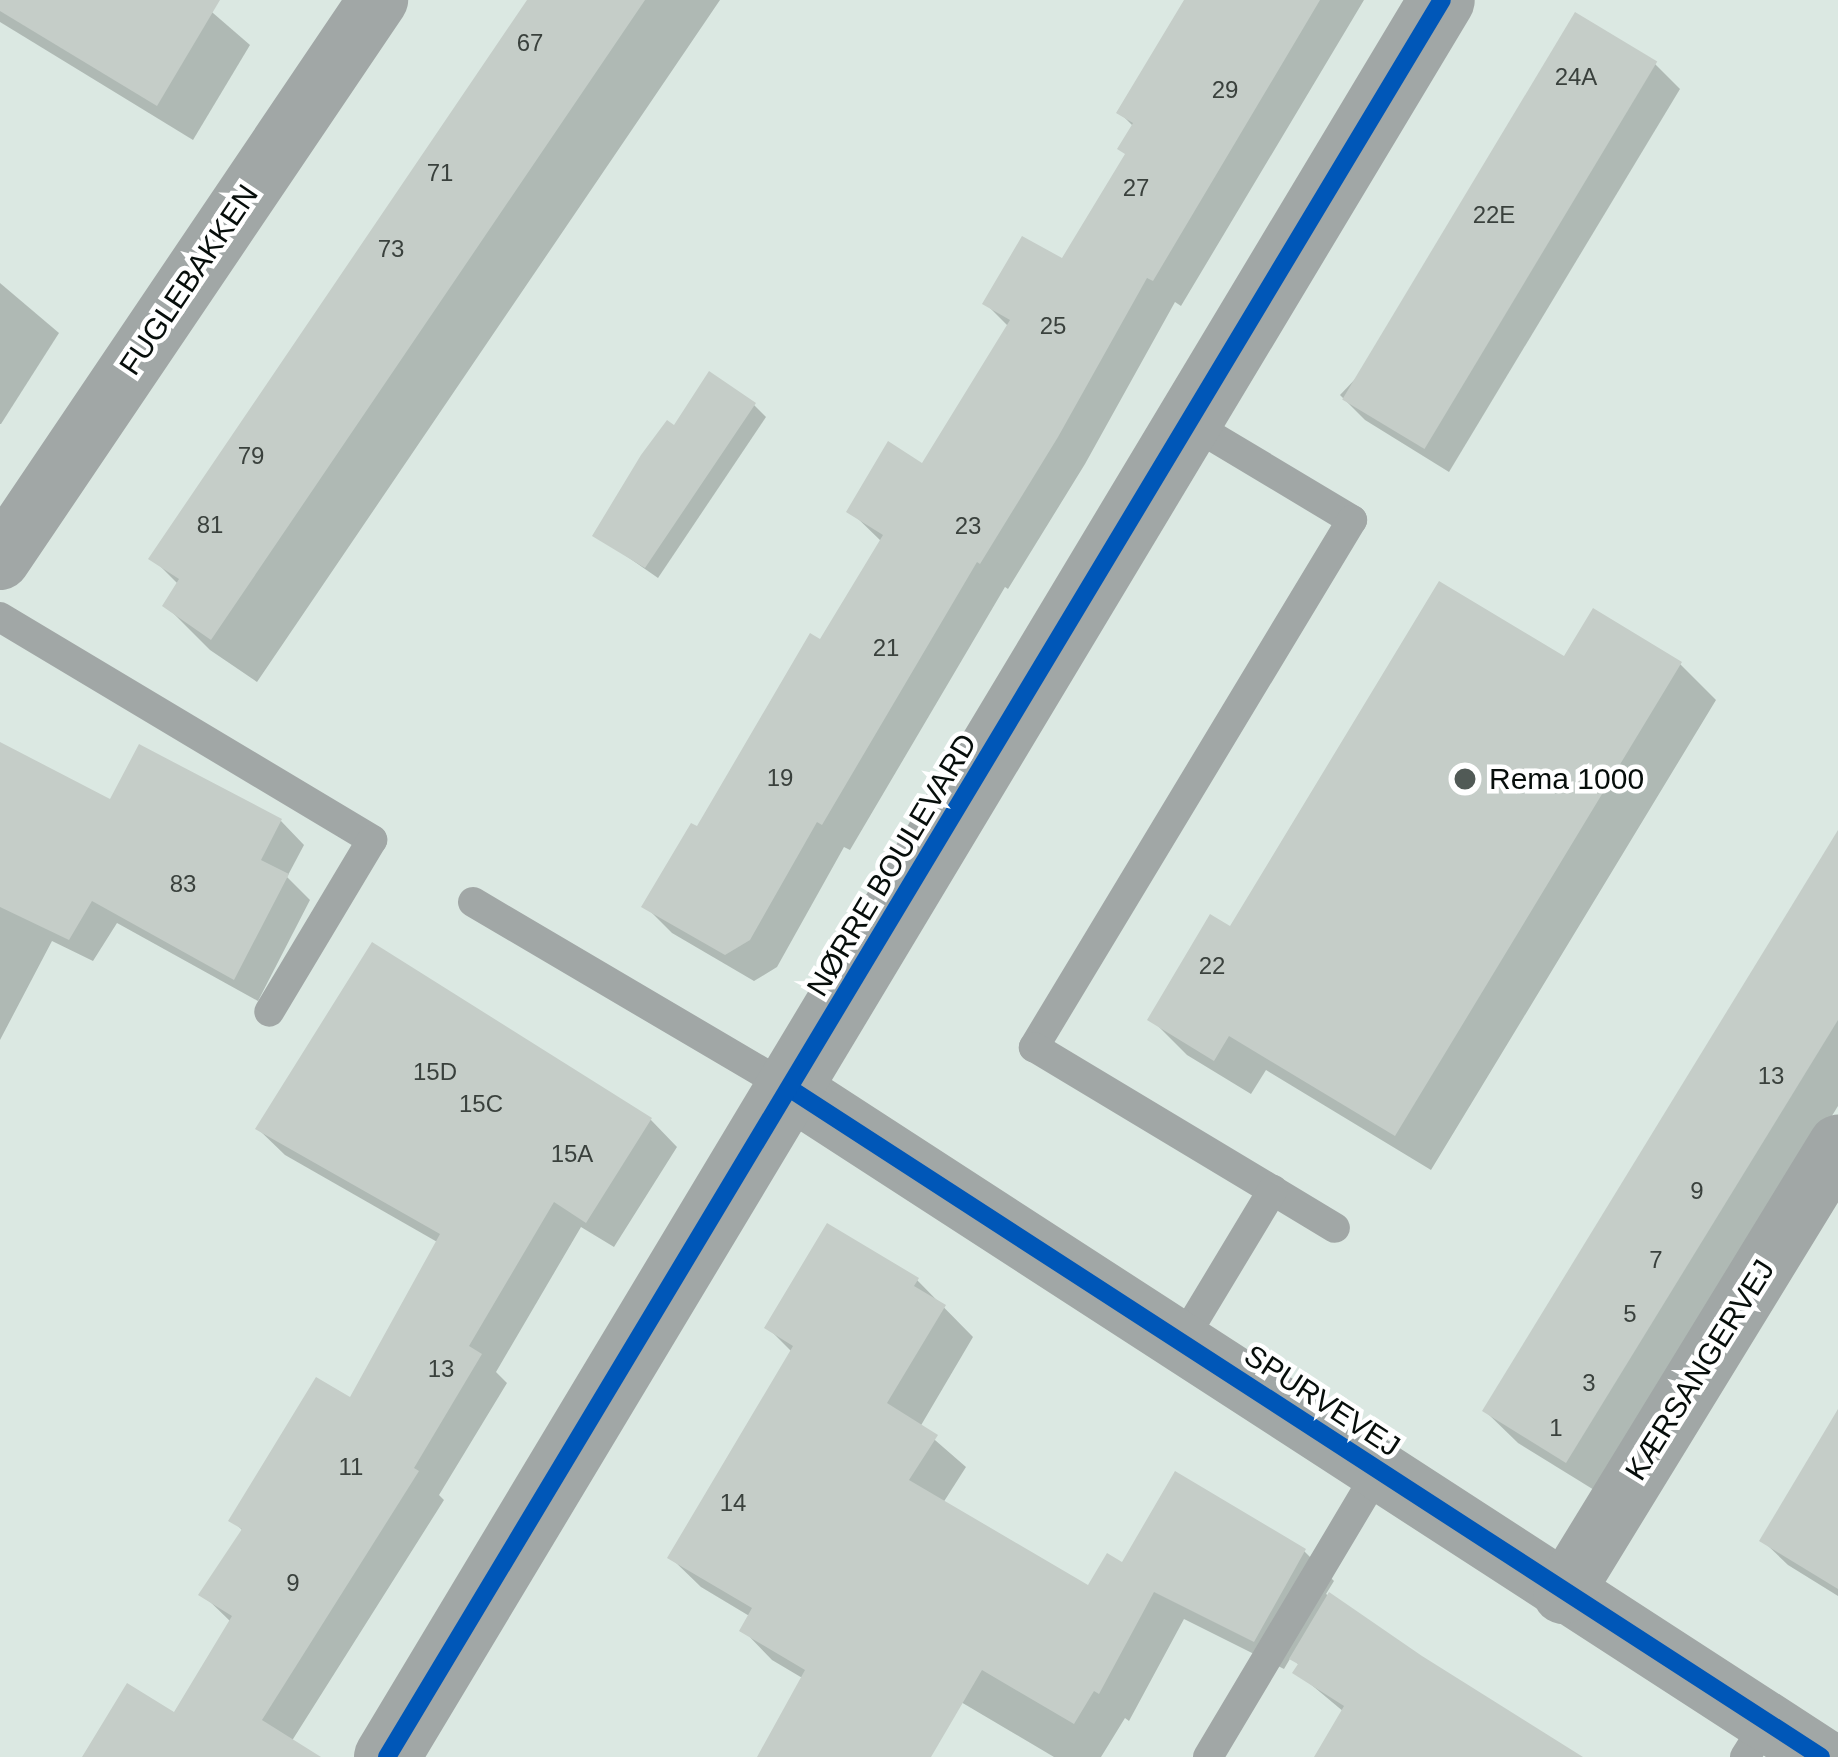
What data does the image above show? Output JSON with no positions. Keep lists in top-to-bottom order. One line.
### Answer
{"streets":{"street":["FUGLEBAKKEN","NØRRE BOULEVARD","KÆRSANGERVEJ","SPURVEVEJ"]},"crossings":[["NØRRE BOULEVARD","SPURVEVEJ"],["KÆRSANGERVEJ","SPURVEVEJ"]],"places":["Rema 1000"],"house_numbers":["67","24A","29","71","27","22E","73","25","79","81","23","21","19","83","22","15D","13","15C","15A","9","7","5","13","3","1","11","14","9"]}
